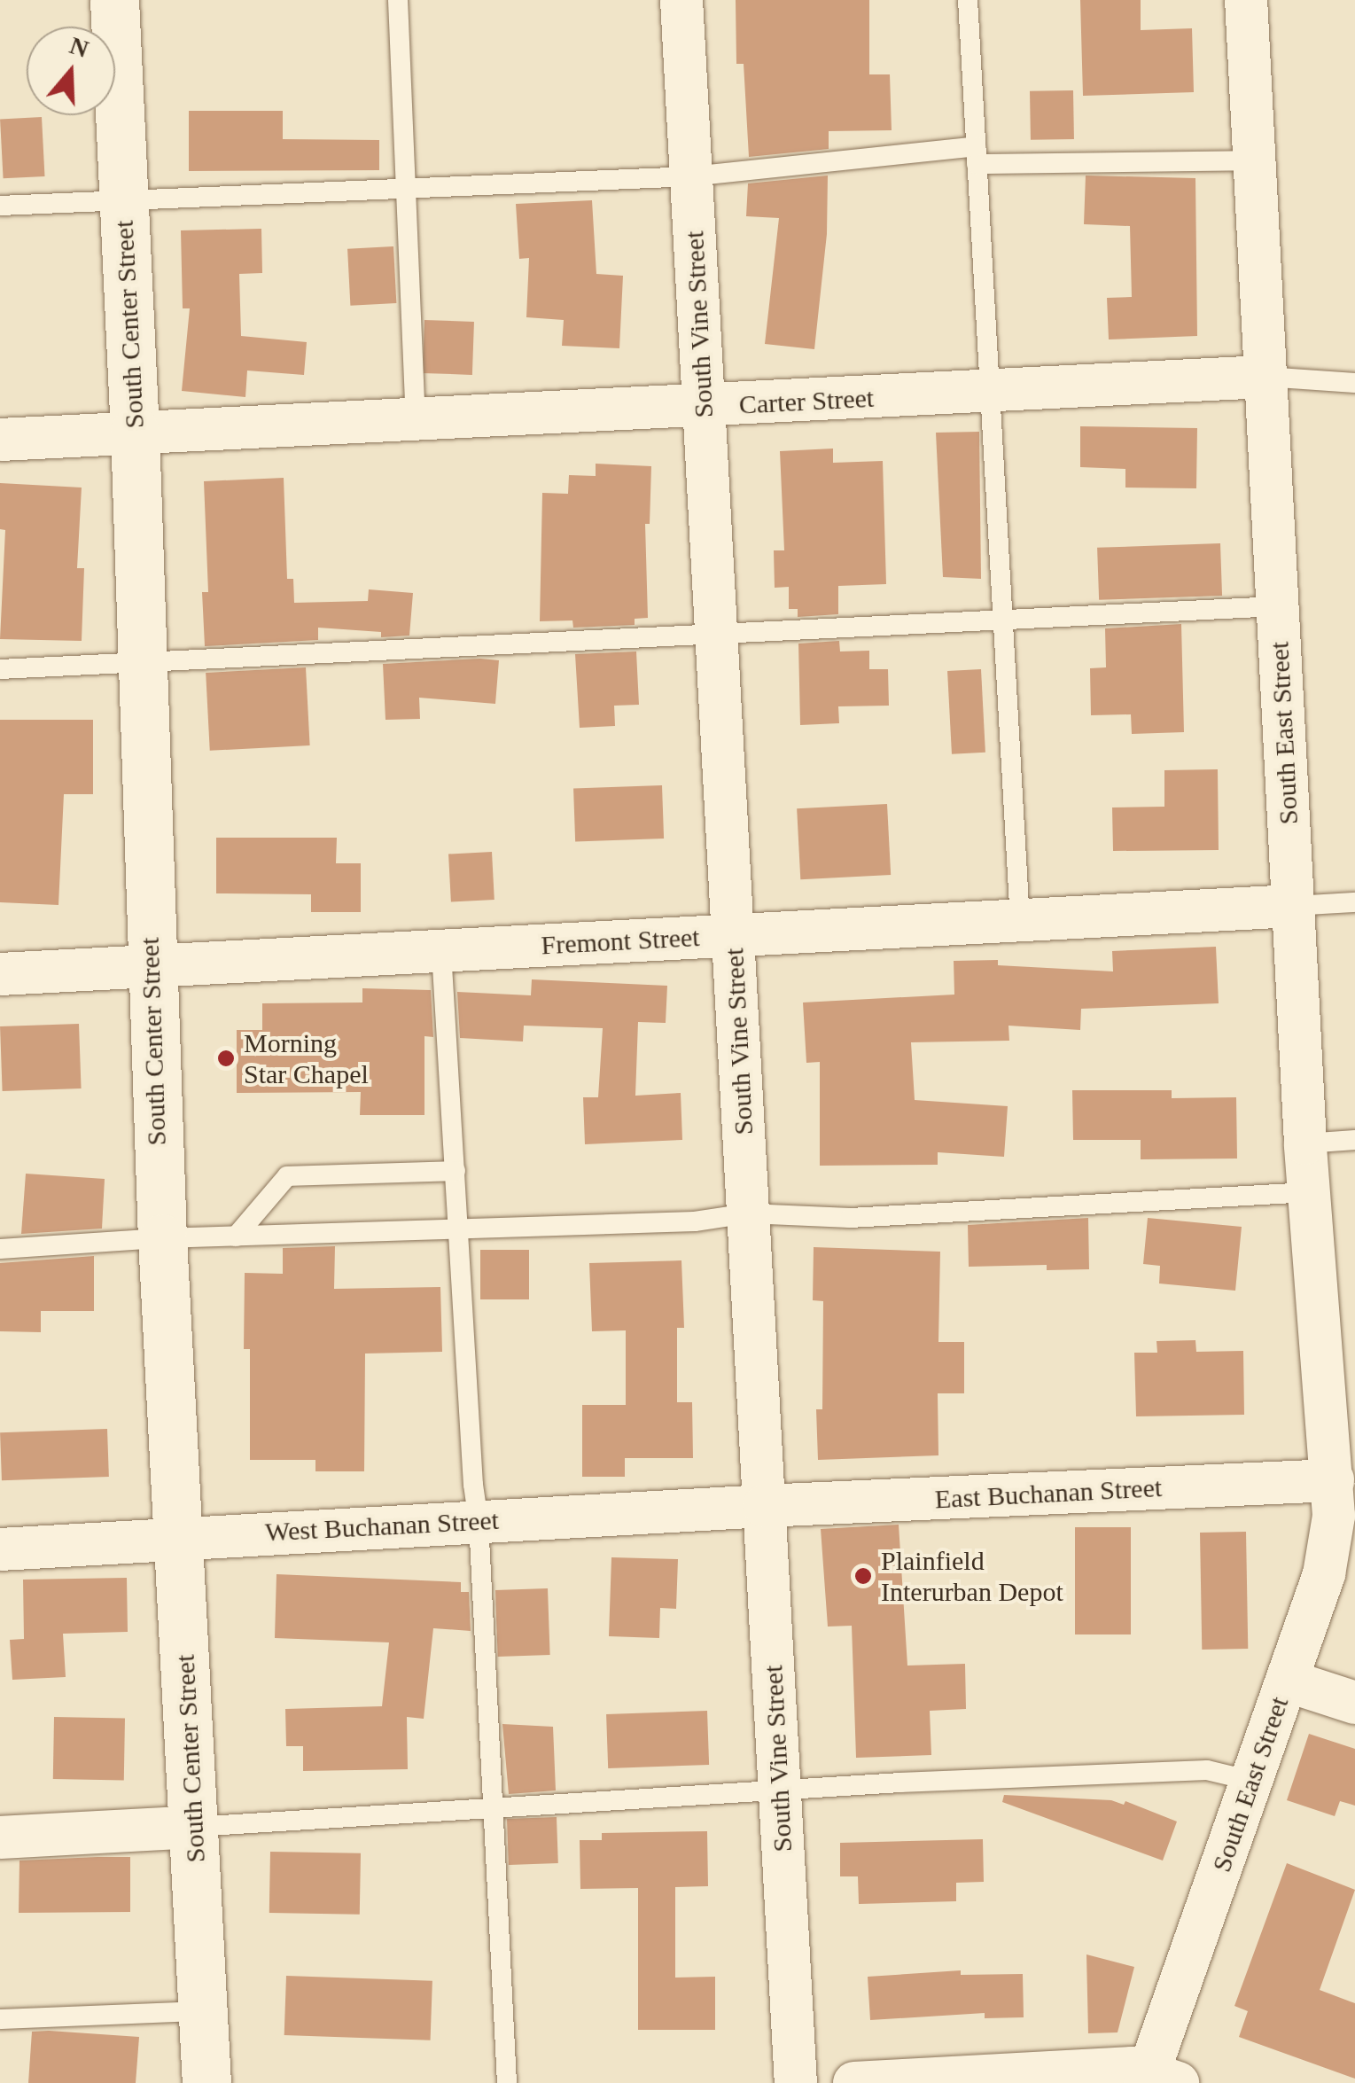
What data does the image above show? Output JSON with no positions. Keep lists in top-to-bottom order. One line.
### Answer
{"streets":{"main road":["South Center Street"],"street":["South Vine Street","Carter Street","South East Street","Fremont Street","East Buchanan Street","West Buchanan Street"]},"crossings":[["South Center Street","Carter Street"],["South Center Street","Fremont Street"],["South Center Street","West Buchanan Street"],["South Vine Street","Carter Street"],["South Vine Street","Fremont Street"],["South Vine Street","East Buchanan Street"],["South Vine Street","West Buchanan Street"],["Carter Street","South East Street"],["South East Street","Fremont Street"],["South East Street","East Buchanan Street"],["East Buchanan Street","West Buchanan Street"]],"places":["Morning Star Chapel","Plainfield Interurban Depot"],"north":"top"}
